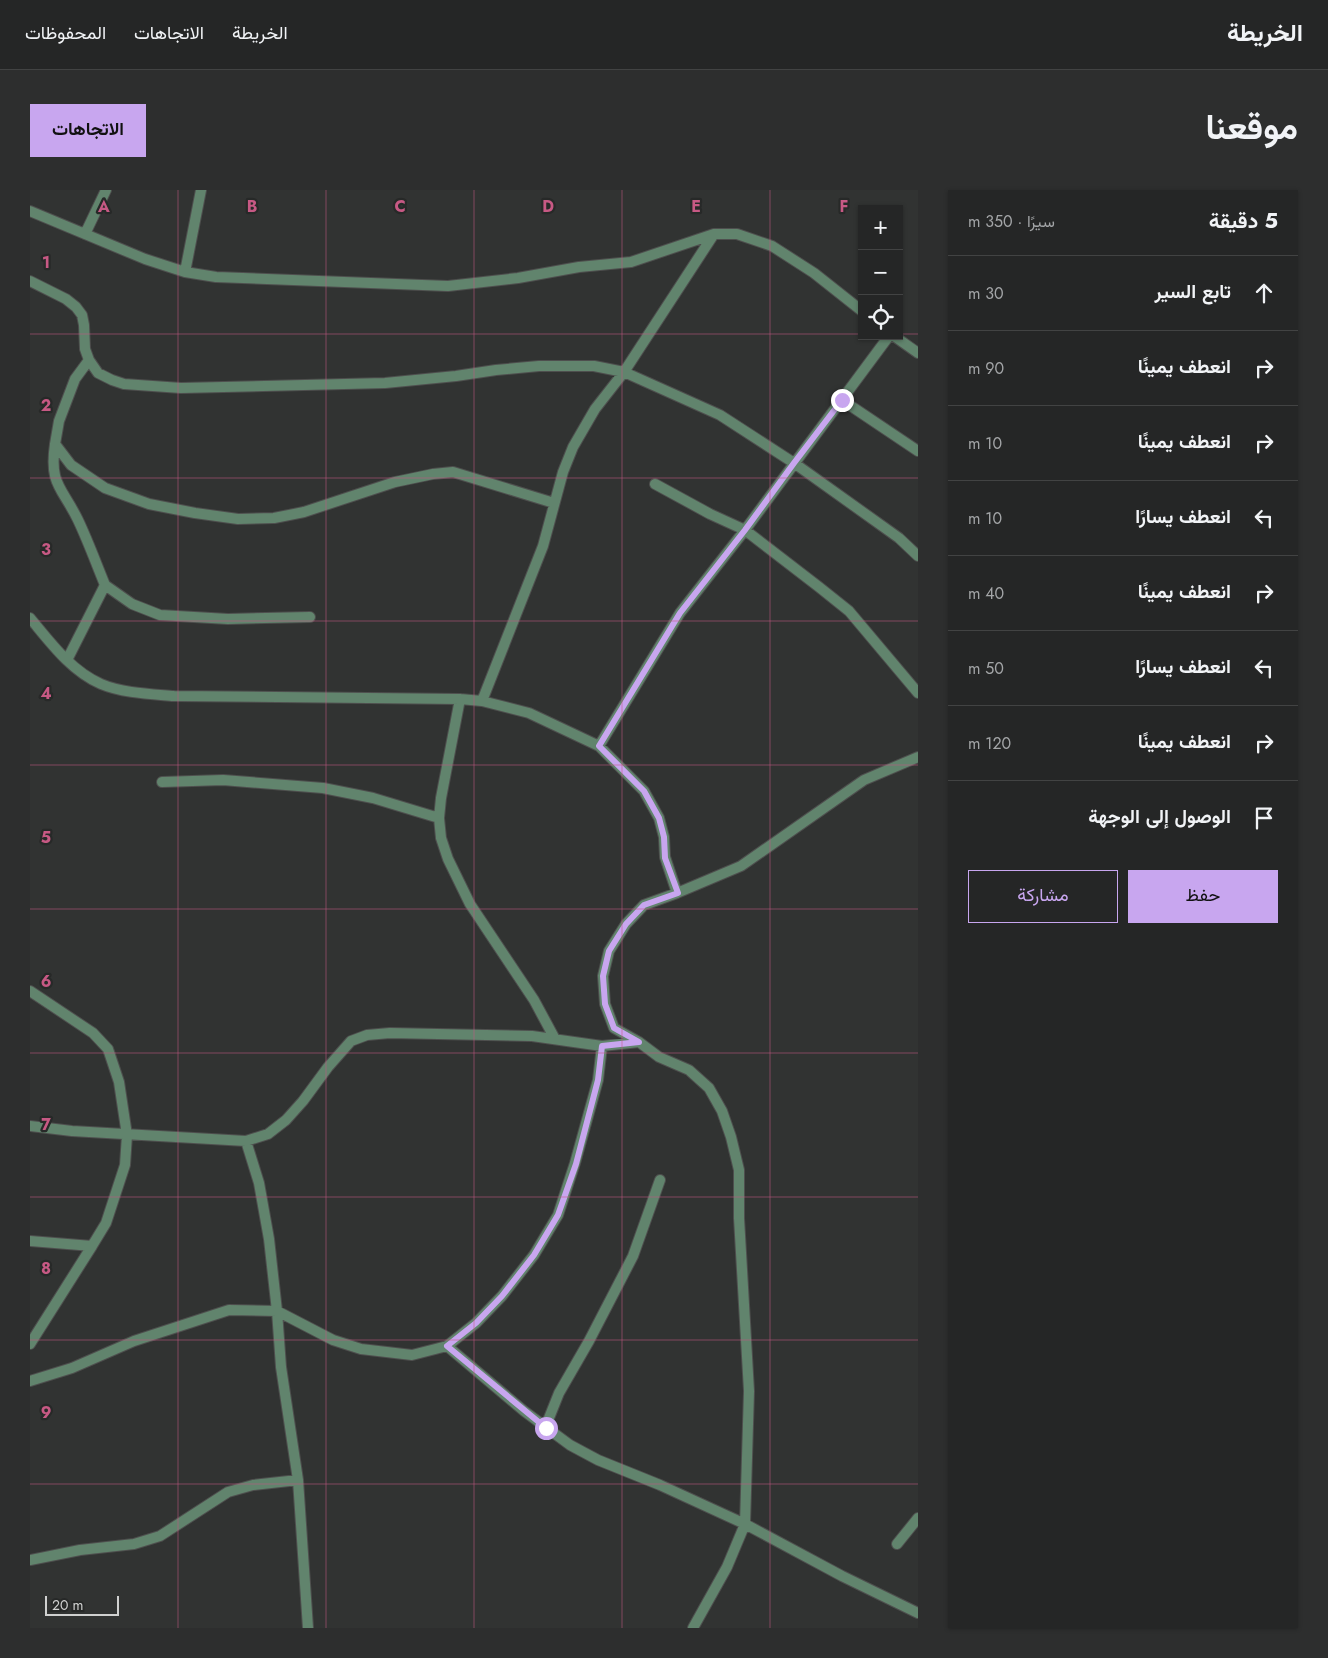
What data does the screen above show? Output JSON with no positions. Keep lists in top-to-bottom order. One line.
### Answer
{"scale_bar":"20 m","page":{"header":"الخريطة","nav":["الخريطة","الاتجاهات","المحفوظات"],"title":"موقعنا","buttons":["الاتجاهات",["حفظ","مشاركة"]],"heading":["5 دقيقة","سيرًا · 350 m"],"map_buttons":["+","−"],"list":[["تابع السير","30 m"],["انعطف يمينًا","90 m"],["انعطف يمينًا","10 m"],["انعطف يسارًا","10 m"],["انعطف يمينًا","40 m"],["انعطف يسارًا","50 m"],["انعطف يمينًا","120 m"],"الوصول إلى الوجهة"],"scale":"20 m"},"grid":{"columns":["A","B","C","D","E","F"],"rows":["1","2","3","4","5","6","7","8","9"]}}
